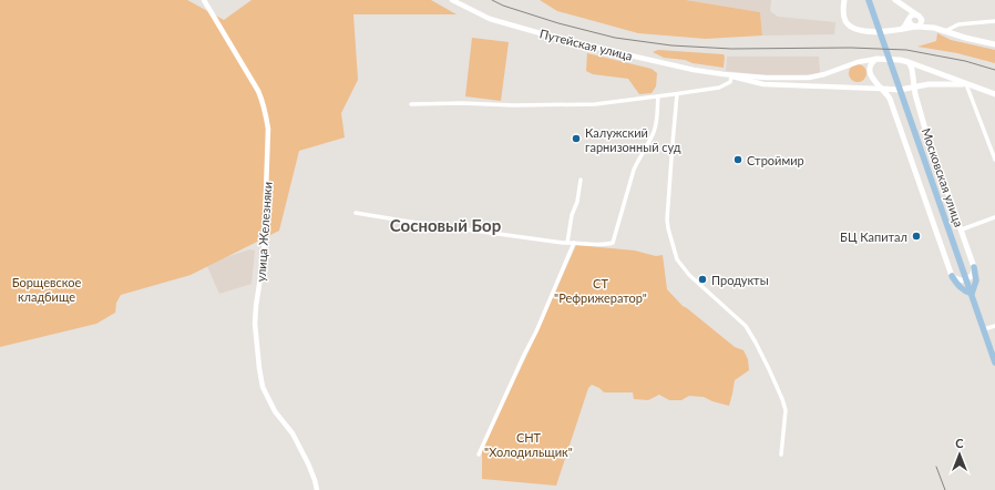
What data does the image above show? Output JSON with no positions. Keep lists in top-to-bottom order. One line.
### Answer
{"streets":{"main road":["Путейская улица","Московская улица"],"street":["улица Железняки"]},"districts":["Сосновый Бор"],"parks":["Борщевское кладбище","СТ \"Рефрижератор\"","СНТ \"Холодильщик\""],"places":["Калужский гарнизонный суд","Строймир","БЦ Капитал","Продукты"],"north":"top"}
